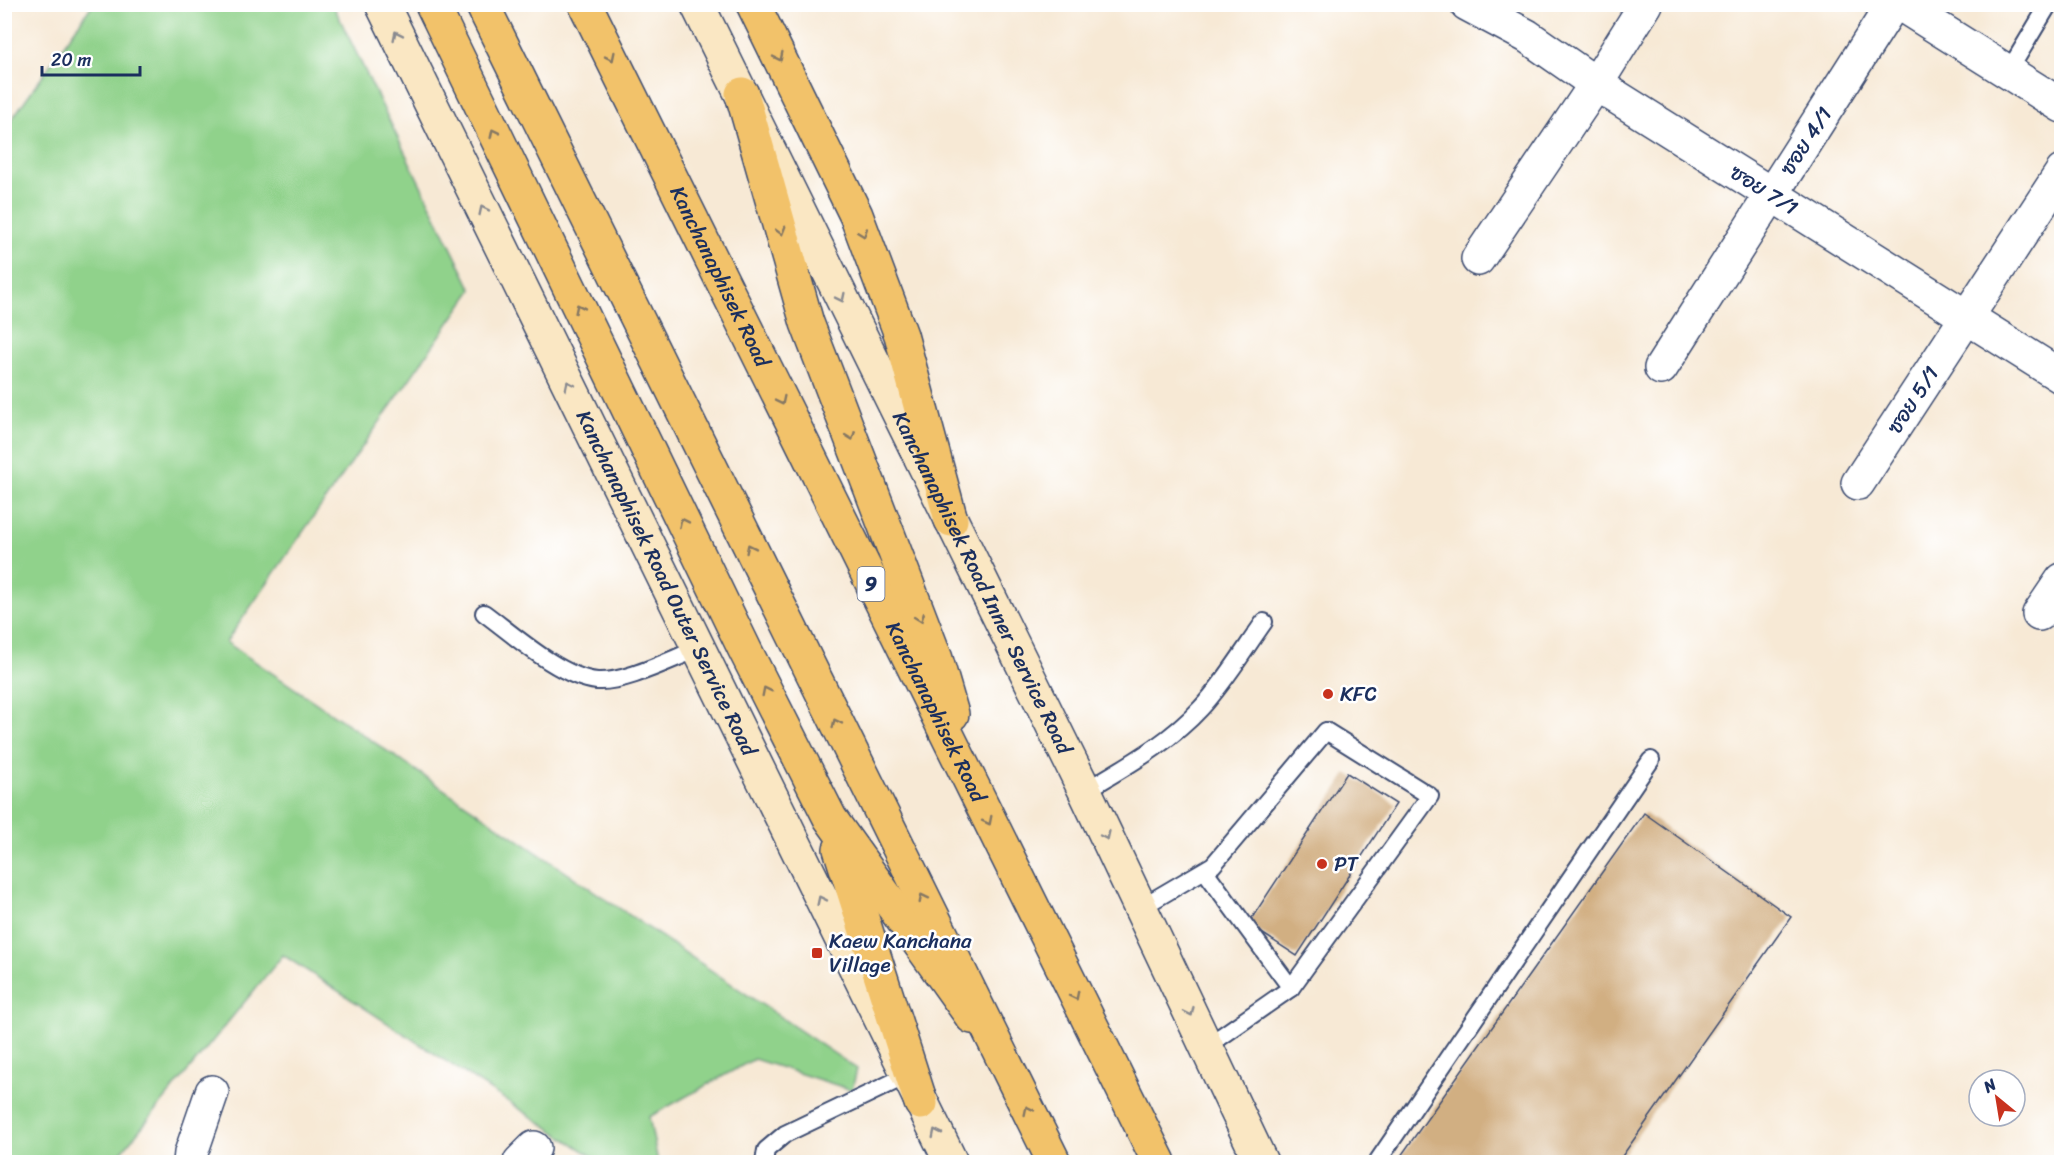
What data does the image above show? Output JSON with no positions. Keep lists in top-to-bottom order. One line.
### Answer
{"streets":{"main road":["Kanchanaphisek Road","Kanchanaphisek Road Inner Service Road","Kanchanaphisek Road Outer Service Road","9"],"street":["ซอย 4/1","ซอย 7/1","ซอย 5/1"]},"crossings":[["ซอย 4/1","ซอย 7/1"],["ซอย 7/1","ซอย 5/1"]],"places":{"other":["KFC","PT"],"transit":["Kaew Kanchana Village"]},"scale_bar":"20 m","north":"top left"}
